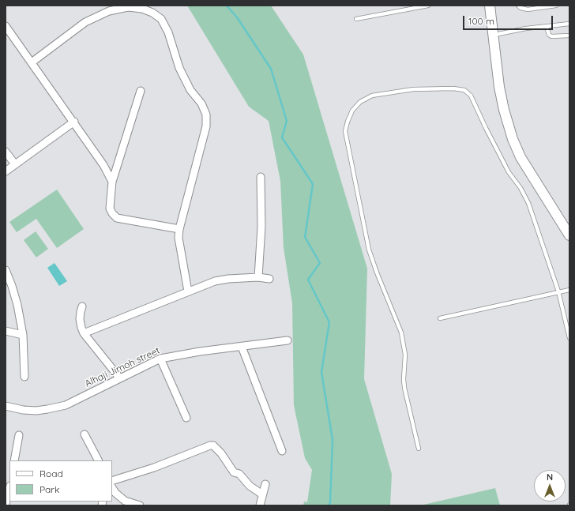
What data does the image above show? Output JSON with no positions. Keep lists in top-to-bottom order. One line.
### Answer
{"streets":{"street":["Alhaji Jimoh street"]},"legend":["Road","Park"],"scale_bar":"100 m","north":"top"}
